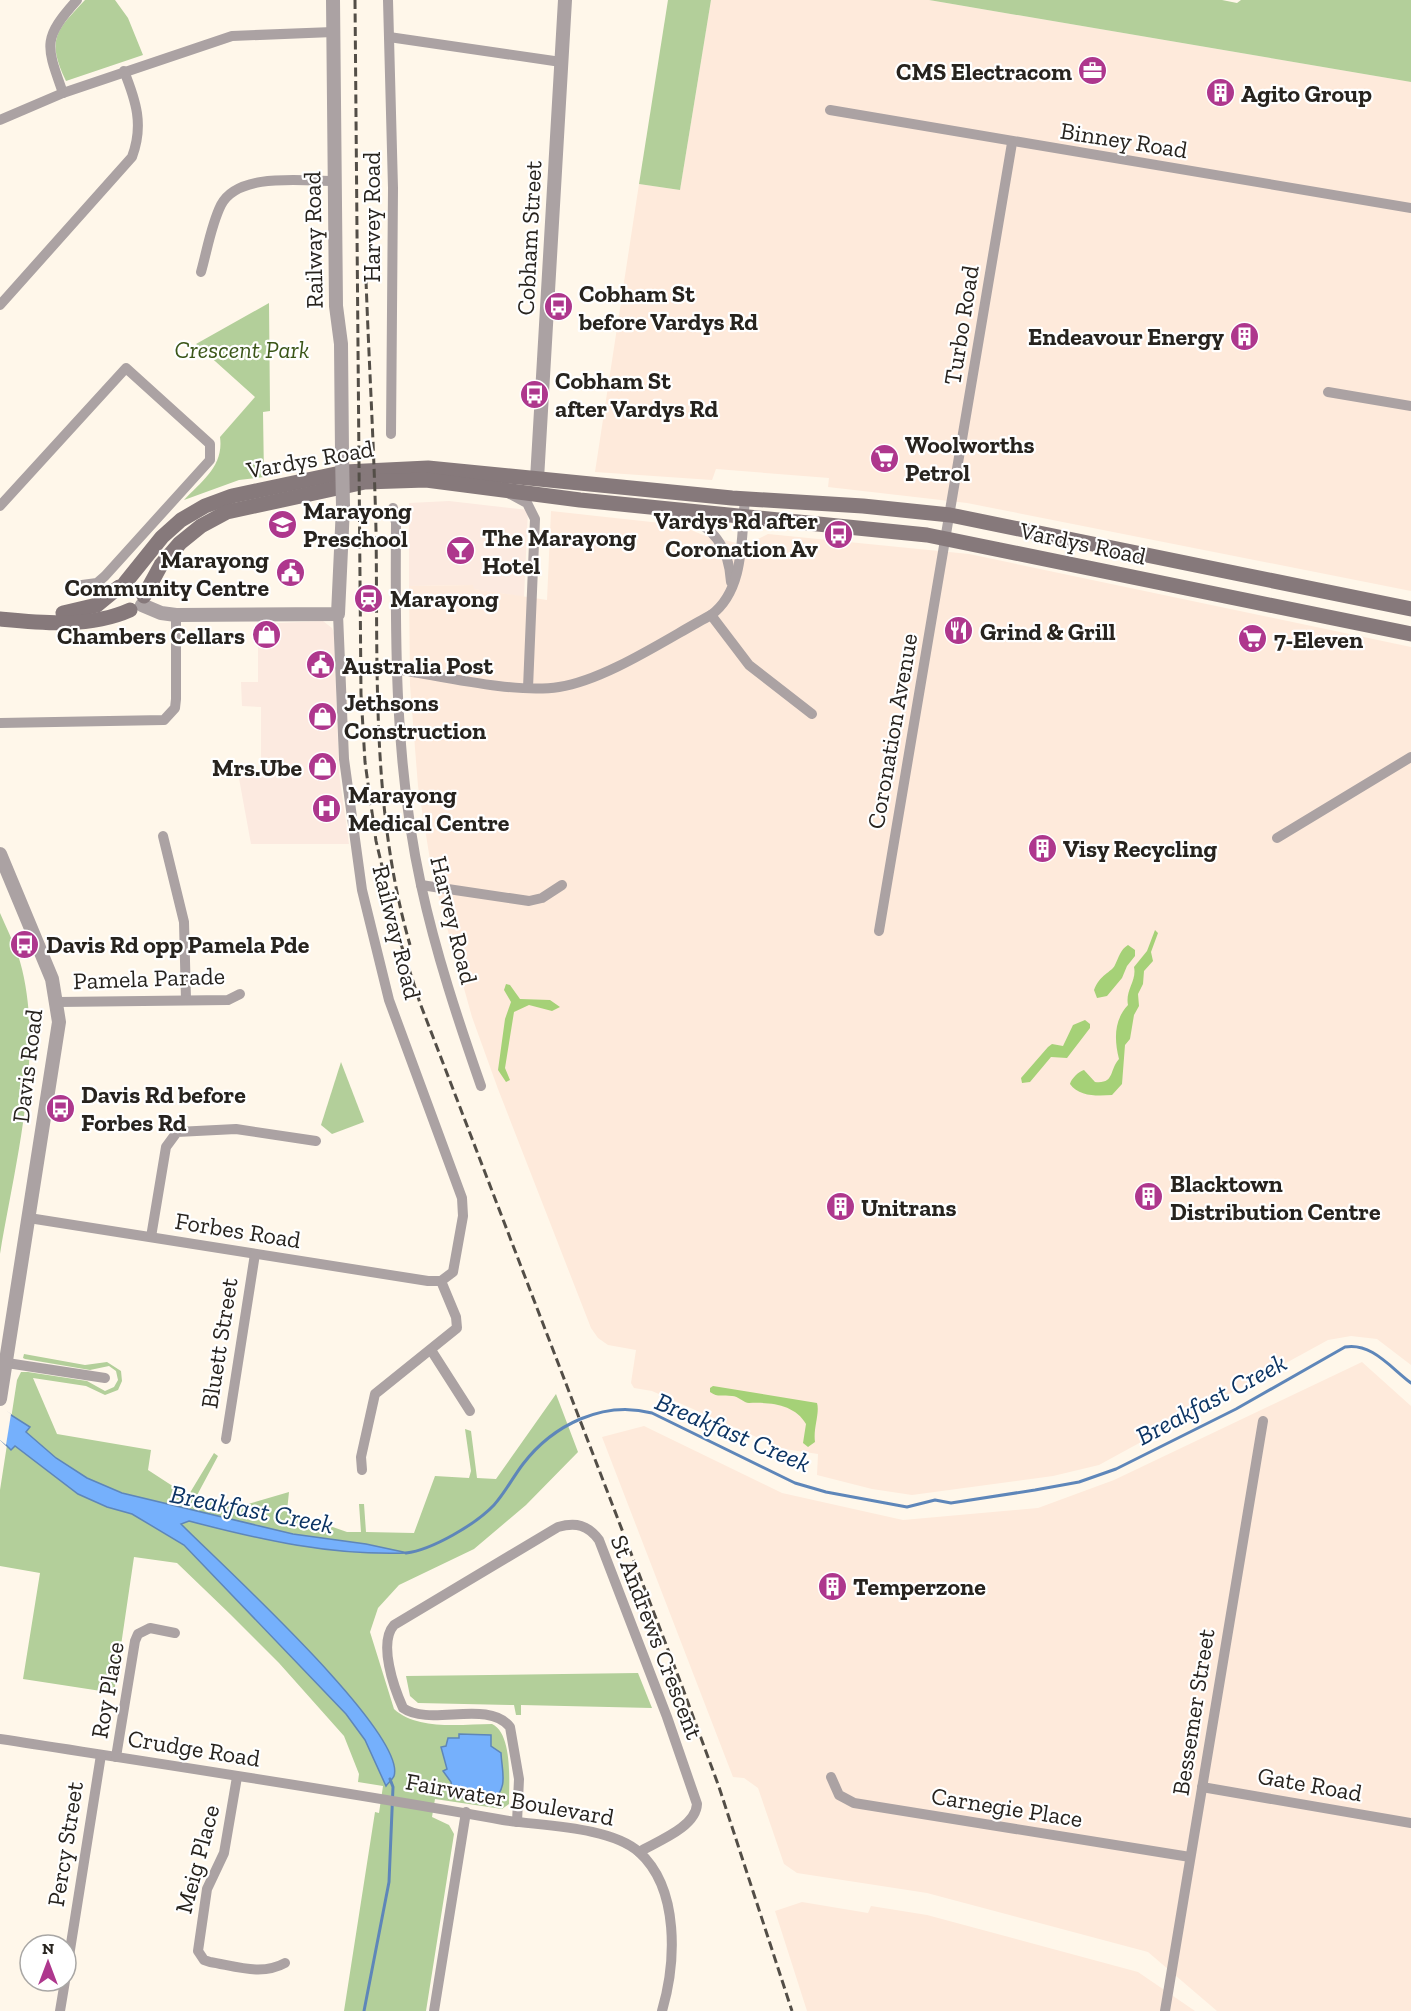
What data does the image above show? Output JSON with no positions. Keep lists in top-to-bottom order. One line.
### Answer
{"streets":{"main road":["Vardys Road"],"street":["Binney Road","Harvey Road","Cobham Street","Railway Road","Turbo Road","Coronation Avenue","Pamela Parade","Davis Road","Forbes Road","Bluett Street","St Andrews Crescent","Roy Place","Bessemer Street","Crudge Road","Gate Road","Fairwater Boulevard","Carnegie Place","Percy Street","Meig Place"]},"crossings":[["Binney Road","Turbo Road"],["Cobham Street","Vardys Road"],["Railway Road","Forbes Road"],["Turbo Road","Vardys Road"],["Turbo Road","Coronation Avenue"],["Vardys Road","Coronation Avenue"],["Pamela Parade","Davis Road"],["Davis Road","Forbes Road"],["Forbes Road","Bluett Street"],["St Andrews Crescent","Fairwater Boulevard"],["Roy Place","Crudge Road"],["Bessemer Street","Gate Road"],["Bessemer Street","Carnegie Place"],["Crudge Road","Fairwater Boulevard"],["Crudge Road","Percy Street"],["Crudge Road","Meig Place"]],"water":["Breakfast Creek"],"parks":["Crescent Park"],"places":{"office":["CMS Electracom"],"building":["Agito Group","Endeavour Energy","Visy Recycling","Blacktown Distribution Centre","Unitrans","Temperzone"],"bus stop":["Cobham St before Vardys Rd","Cobham St after Vardys Rd","Vardys Rd after Coronation Av","Davis Rd opp Pamela Pde","Davis Rd before Forbes Rd"],"supermarket":["Woolworths Petrol","7-Eleven"],"school or university":["Marayong Preschool"],"bar":["The Marayong Hotel"],"public building":["Marayong Community Centre","Australia Post"],"station":["Marayong"],"restaurant":["Grind & Grill"],"shop":["Chambers Cellars","Jethsons Construction","Mrs.Ube"],"hospital":["Marayong Medical Centre"]},"north":"top"}
